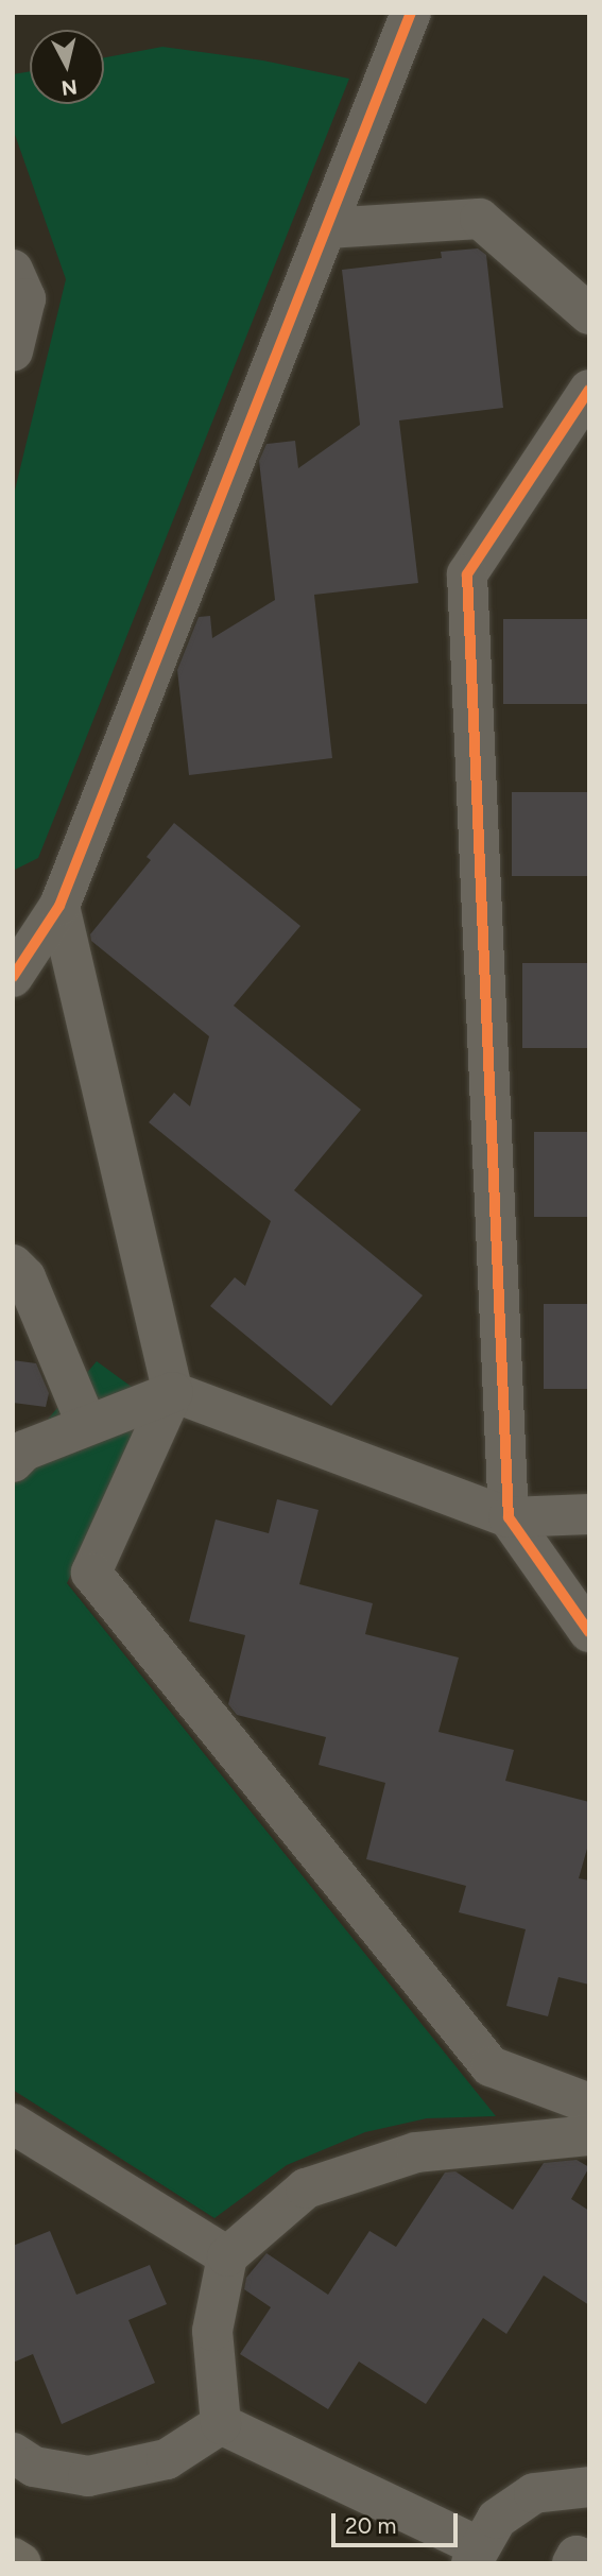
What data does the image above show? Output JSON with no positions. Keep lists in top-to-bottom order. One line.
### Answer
{"scale_bar":"20 m","north":"bottom"}
